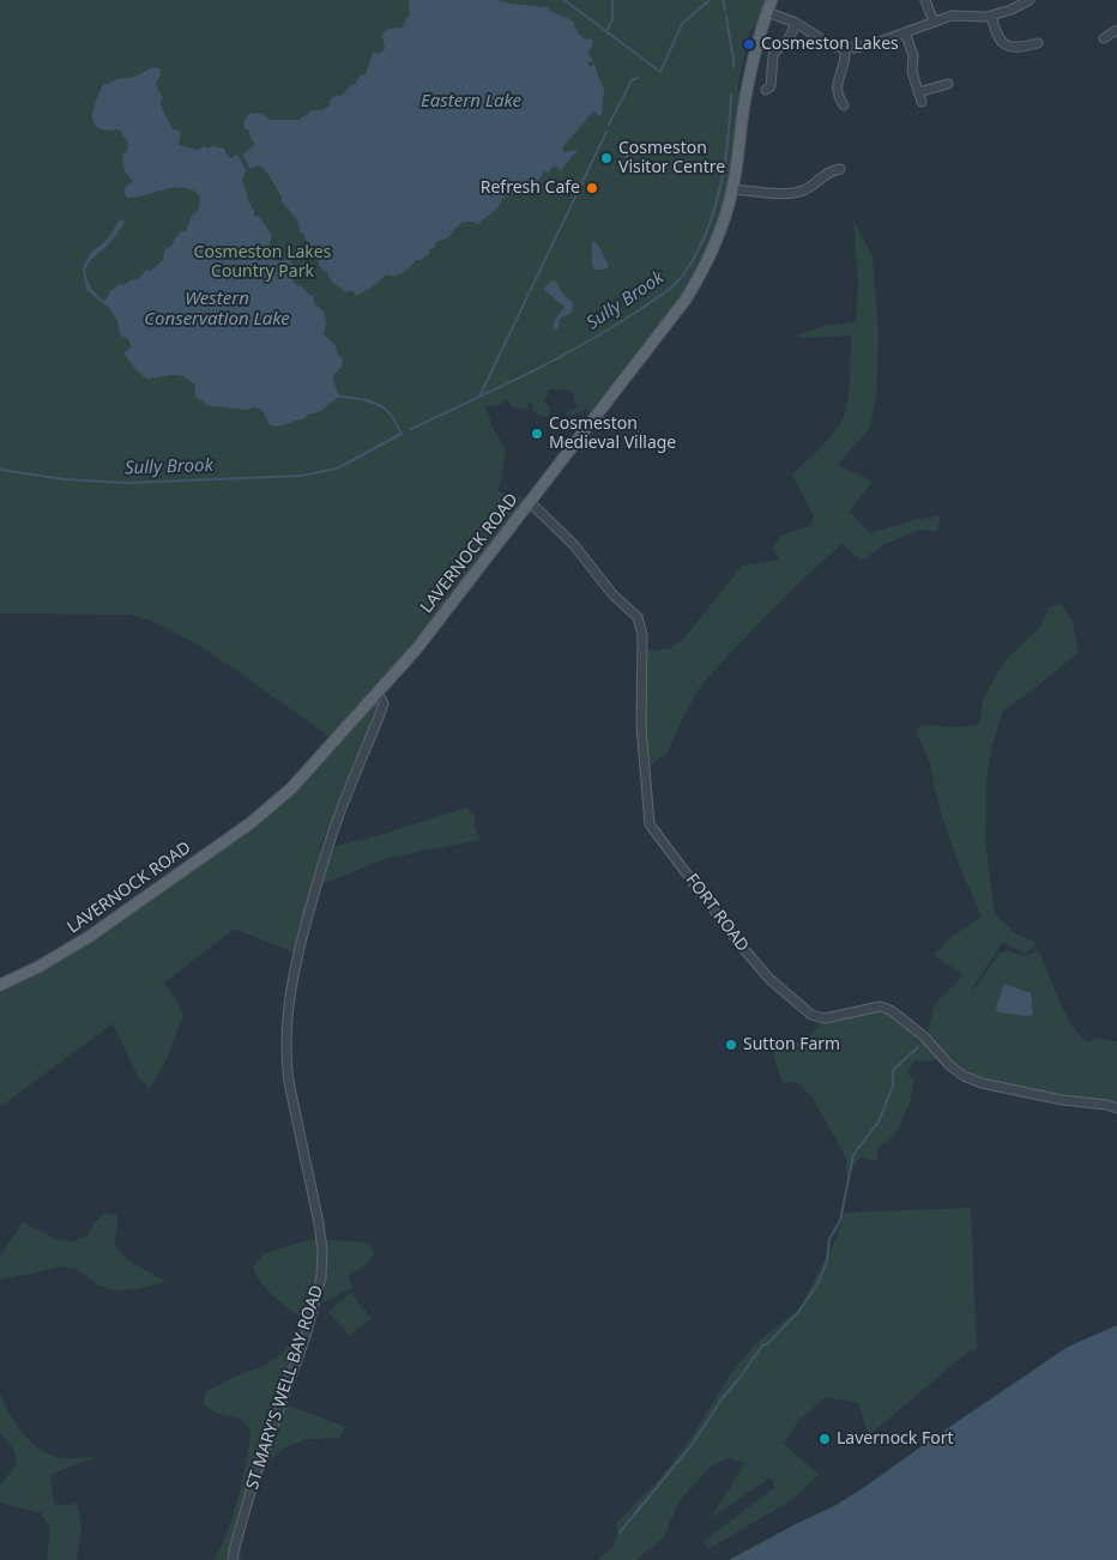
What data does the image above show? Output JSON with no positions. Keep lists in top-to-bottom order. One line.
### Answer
{"streets":{"main road":["LAVERNOCK ROAD"],"street":["FORT ROAD","ST MARY'S WELL BAY ROAD"]},"crossings":[["LAVERNOCK ROAD","FORT ROAD"],["LAVERNOCK ROAD","ST MARY'S WELL BAY ROAD"]],"water":["Eastern Lake","Western Conservation Lake","Sully Brook"],"parks":["Cosmeston Lakes Country Park"],"places":["Cosmeston Lakes","Cosmeston Visitor Centre","Refresh Cafe","Cosmeston Medieval Village","Sutton Farm","Lavernock Fort"]}
